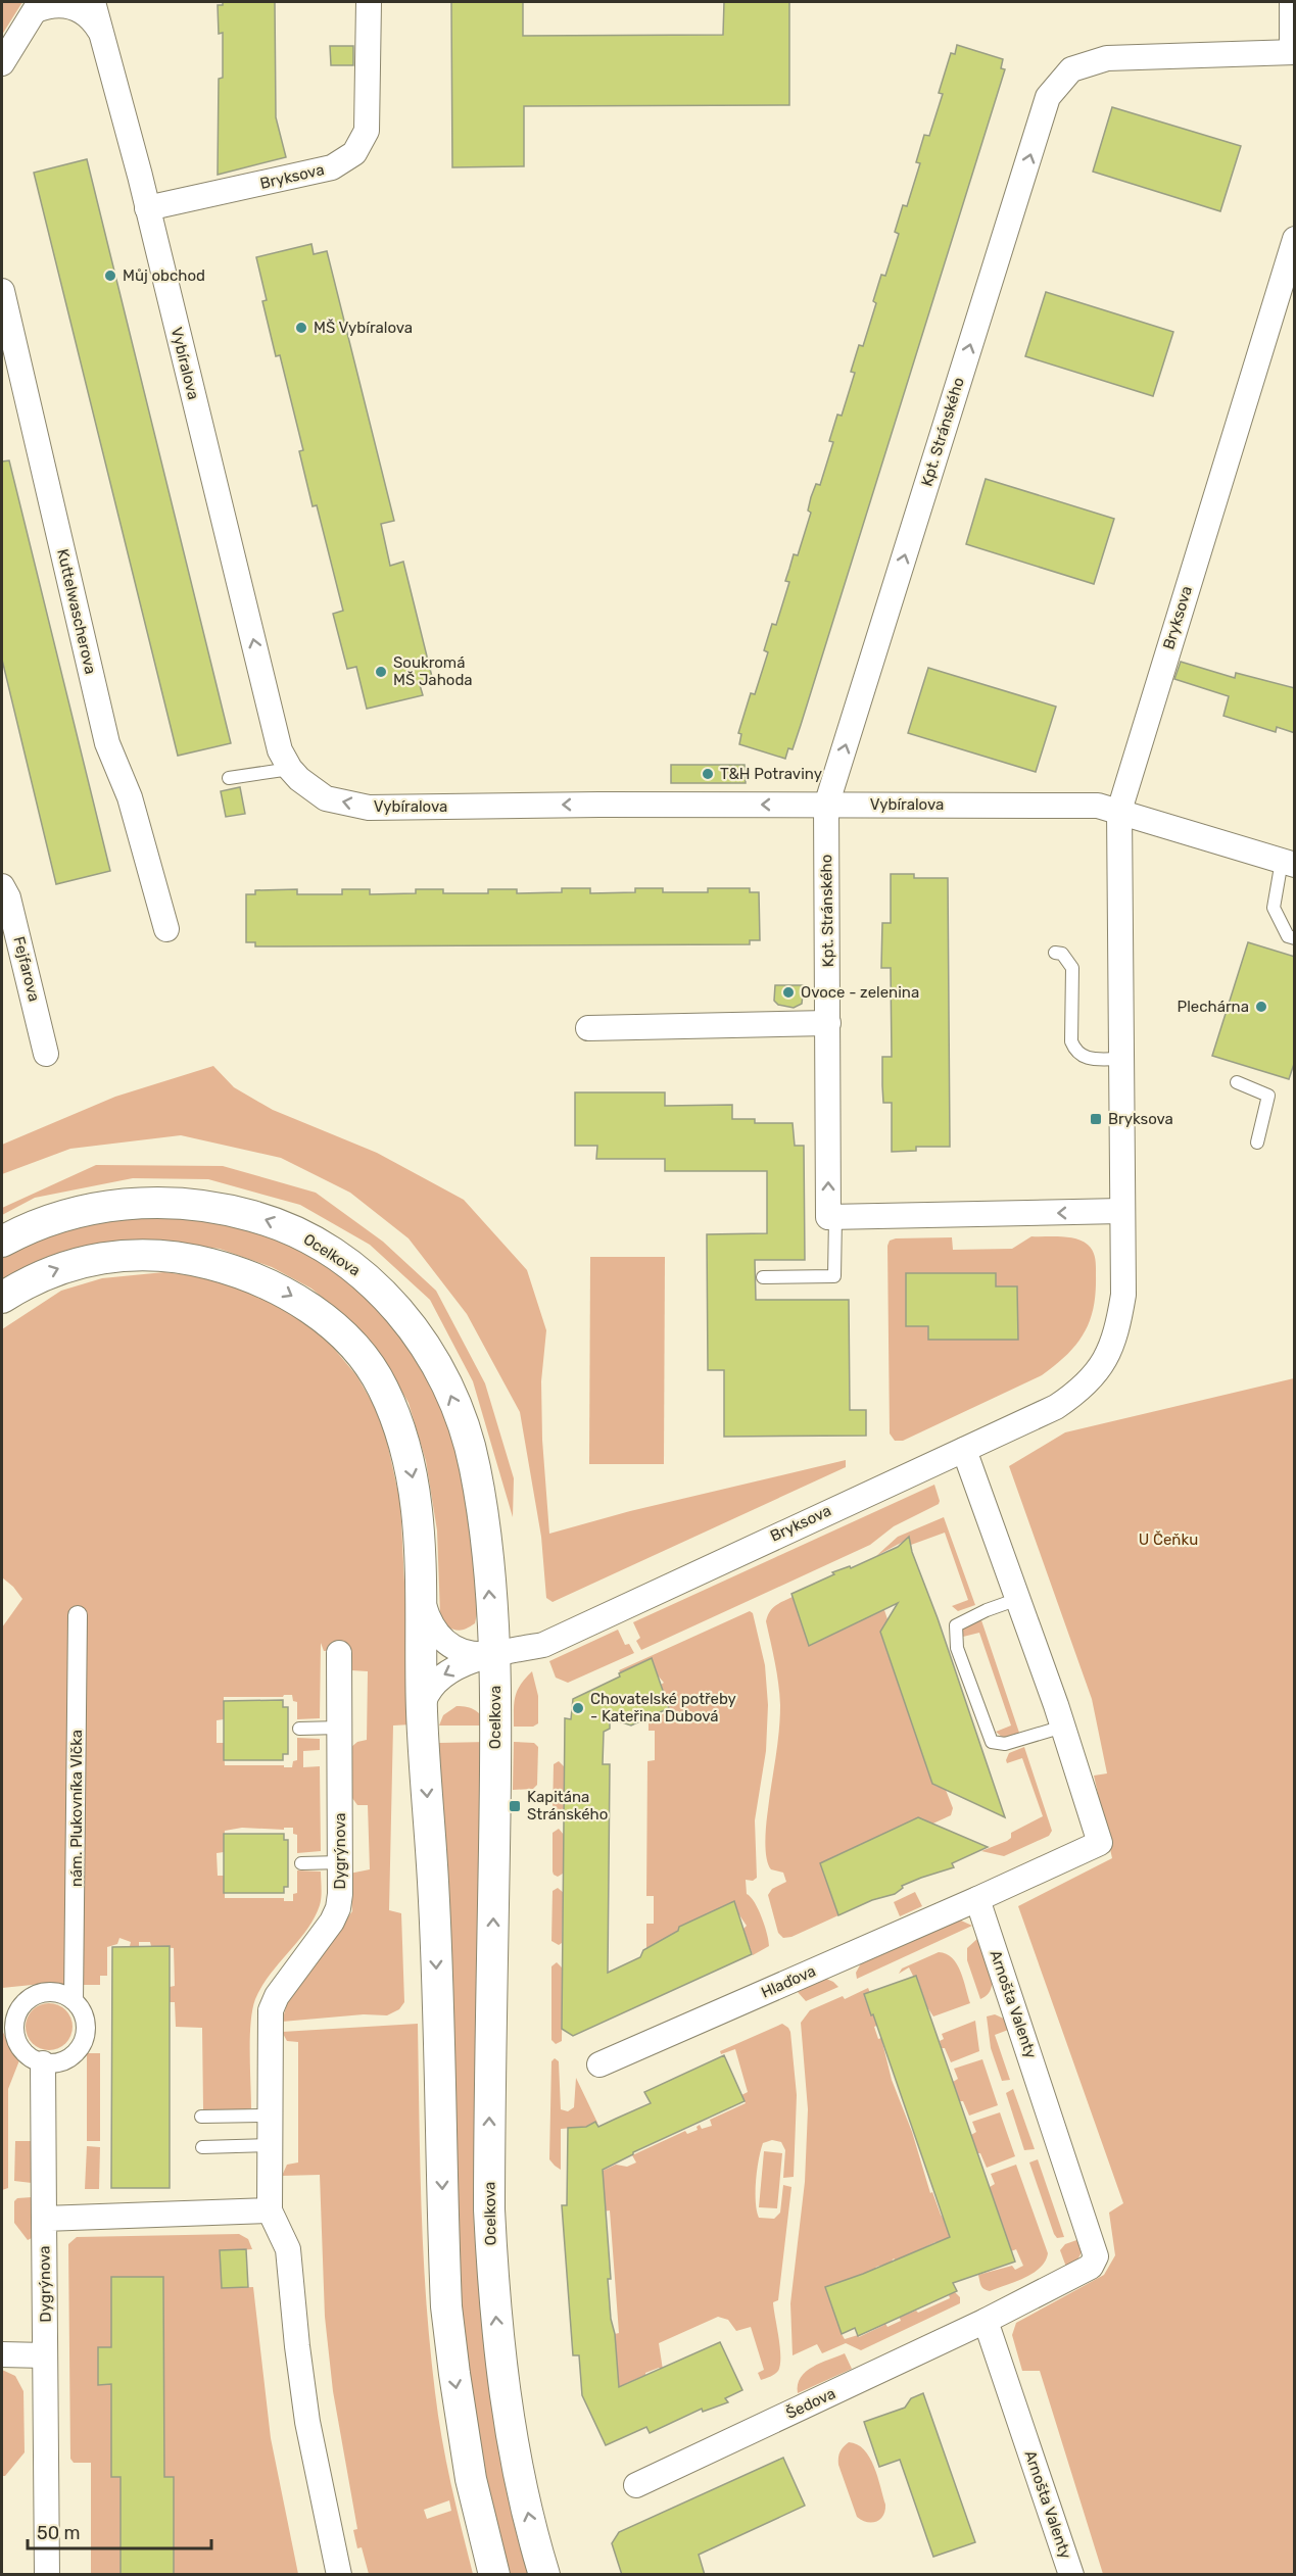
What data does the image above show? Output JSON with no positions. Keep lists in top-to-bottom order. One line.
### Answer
{"streets":{"street":["Bryksova","Vybíralova","Kpt. Stránského","Kuttelwascherova","Fejfarova","Ocelkova","nám. Plukovníka Vlčka","Dygrýnova","Hlaďova","Arnošta Valenty","Šedova"]},"crossings":[["Bryksova","Vybíralova"],["Bryksova","Ocelkova"],["Vybíralova","Kpt. Stránského"],["Hlaďova","Arnošta Valenty"],["Arnošta Valenty","Šedova"]],"one_way":["Vybíralova","Kpt. Stránského"],"parks":["U Čeňku"],"places":{"other":["Můj obchod","MŠ Vybíralova","Soukromá MŠ Jahoda","T&H Potraviny","Ovoce - zelenina","Plechárna","Chovatelské potřeby - Kateřina Dubová"],"transit":["Bryksova","Kapitána Stránského"]},"scale_bar":"50 m"}
